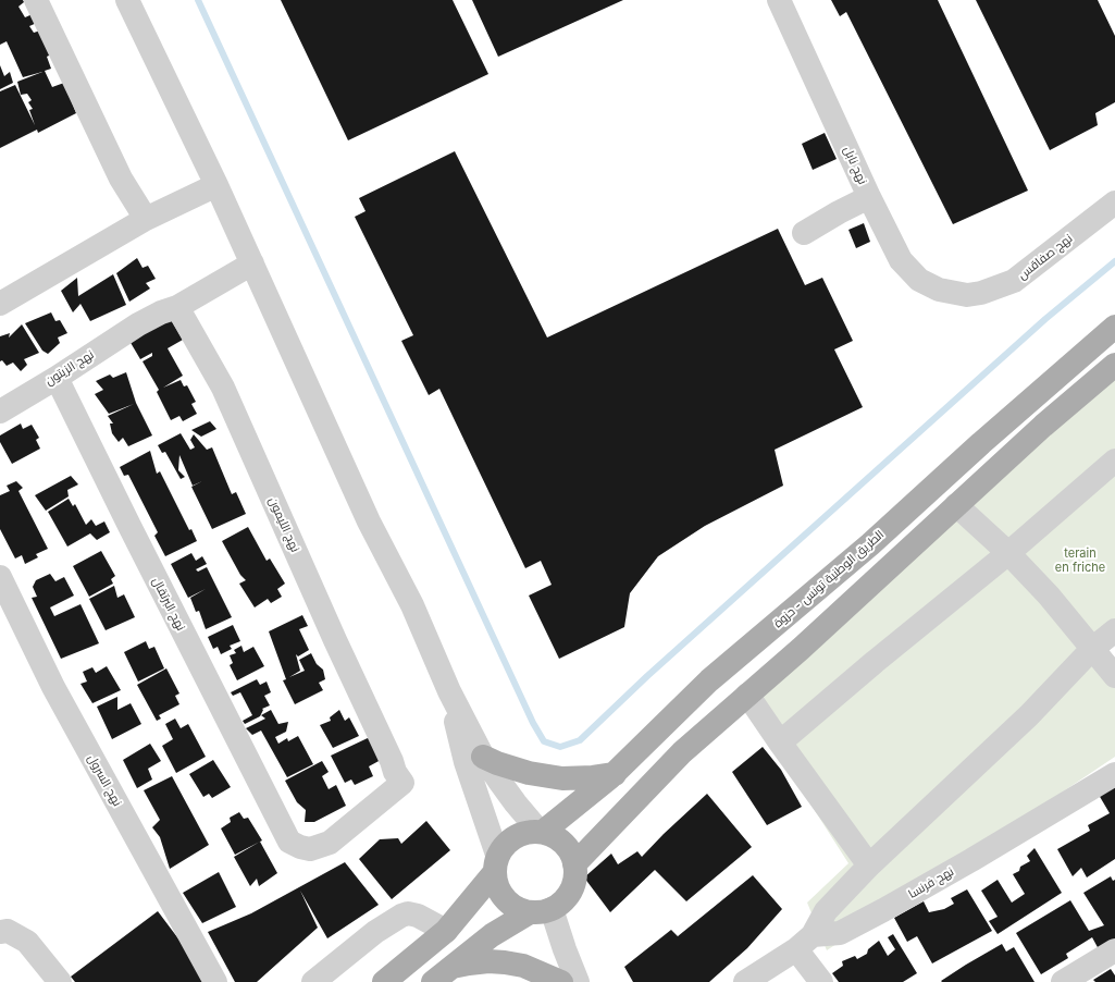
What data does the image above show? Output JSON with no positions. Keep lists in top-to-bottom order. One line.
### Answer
{"streets":{"main road":["الطريق الوطنية تونس - حزوة"],"street":["نهج نابل","نهج صفاقس","نهج الزيتون","نهج الليمون","نهج البرتقال","نهج السرول","نهج فرنسا"]},"crossings":[["نهج نابل","نهج صفاقس"],["نهج الزيتون","نهج الليمون"],["نهج الزيتون","نهج البرتقال"],["نهج الليمون","نهج البرتقال"]],"parks":["terain en friche"]}
